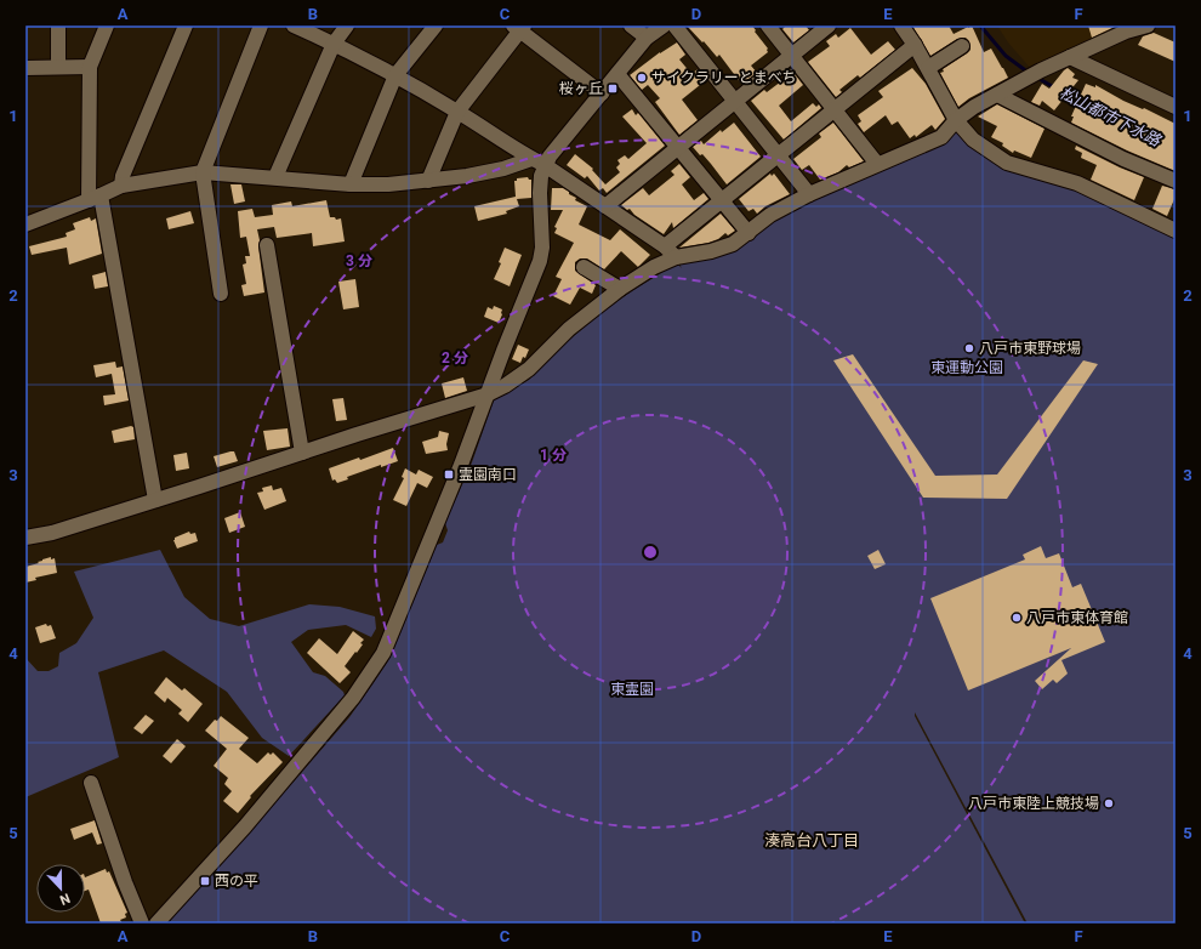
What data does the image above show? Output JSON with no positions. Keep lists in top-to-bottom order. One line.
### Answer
{"districts":["湊高台八丁目"],"water":["松山都市下水路"],"parks":["東運動公園","東霊園"],"places":{"other":["サイクラリーとまべち","八戸市東野球場","八戸市東体育館","八戸市東陸上競技場"],"transit":["桜ヶ丘","霊園南口","西の平"]},"north":"bottom","grid":{"columns":["A","B","C","D","E","F"],"rows":["1","2","3","4","5"]},"rings":["3 分","2 分","1 分"]}
